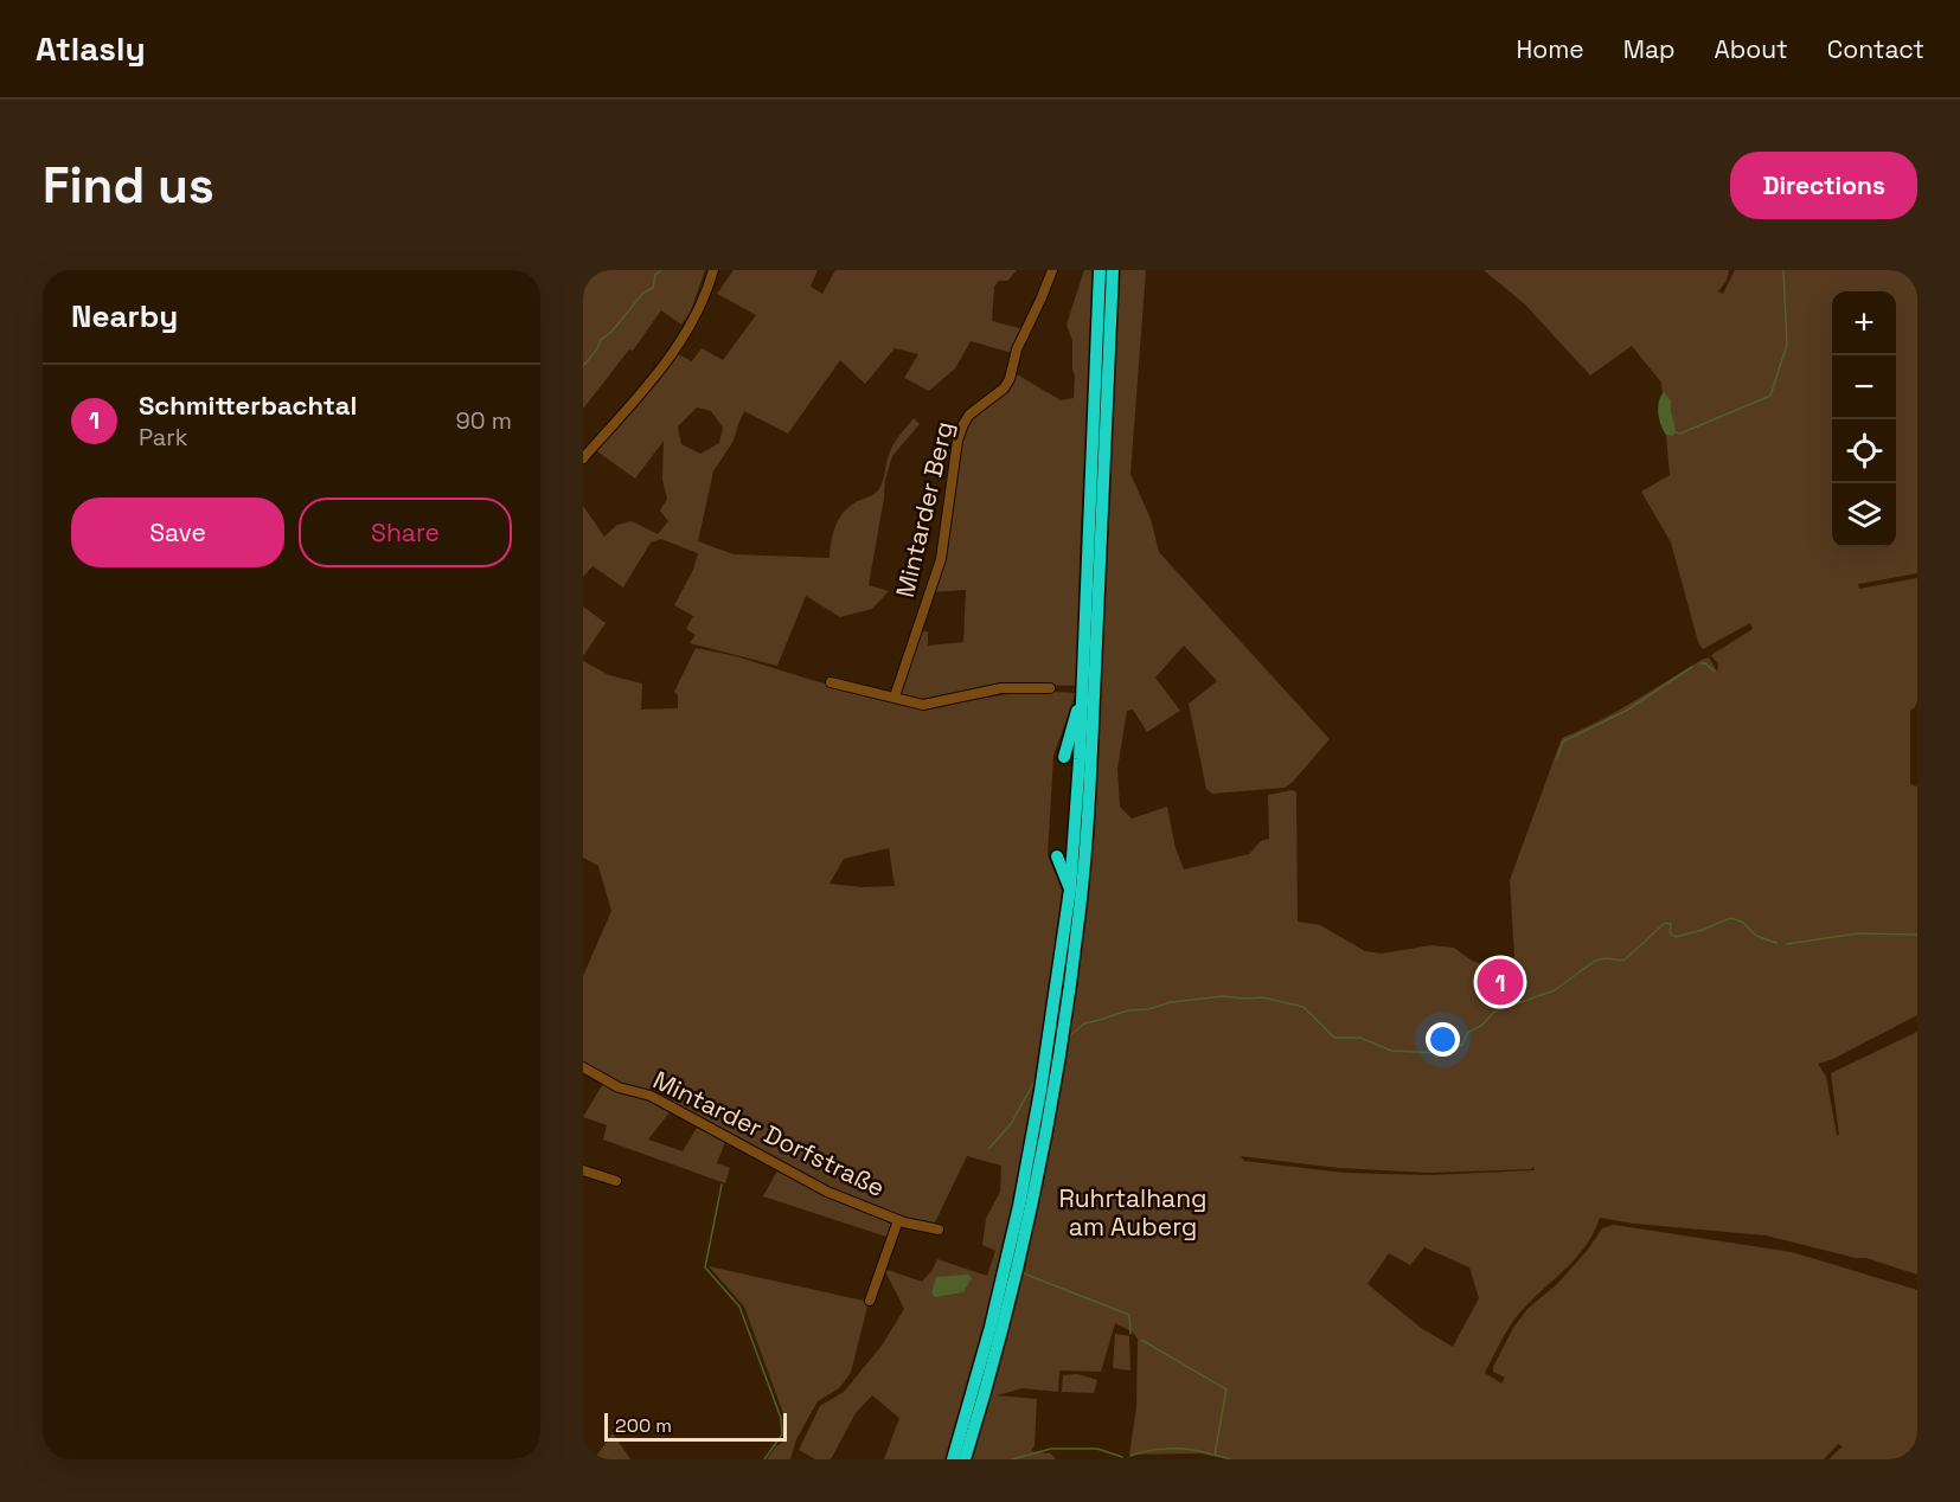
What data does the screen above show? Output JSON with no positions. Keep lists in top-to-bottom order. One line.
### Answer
{"streets":{"street":["Mintarder Berg","Mintarder Dorfstraße"]},"parks":["Ruhrtalhang am Auberg"],"scale_bar":"200 m","page":{"header":"Atlasly","nav":["Home","Map","About","Contact"],"buttons":["Directions",["Save","Share"]],"title":"Find us","heading":"Nearby","map_buttons":["+","−"],"list":[{"mark":"1","name":"Schmitterbachtal","note":"Park","value":"90 m"}],"pins":"1","scale":"200 m"}}
